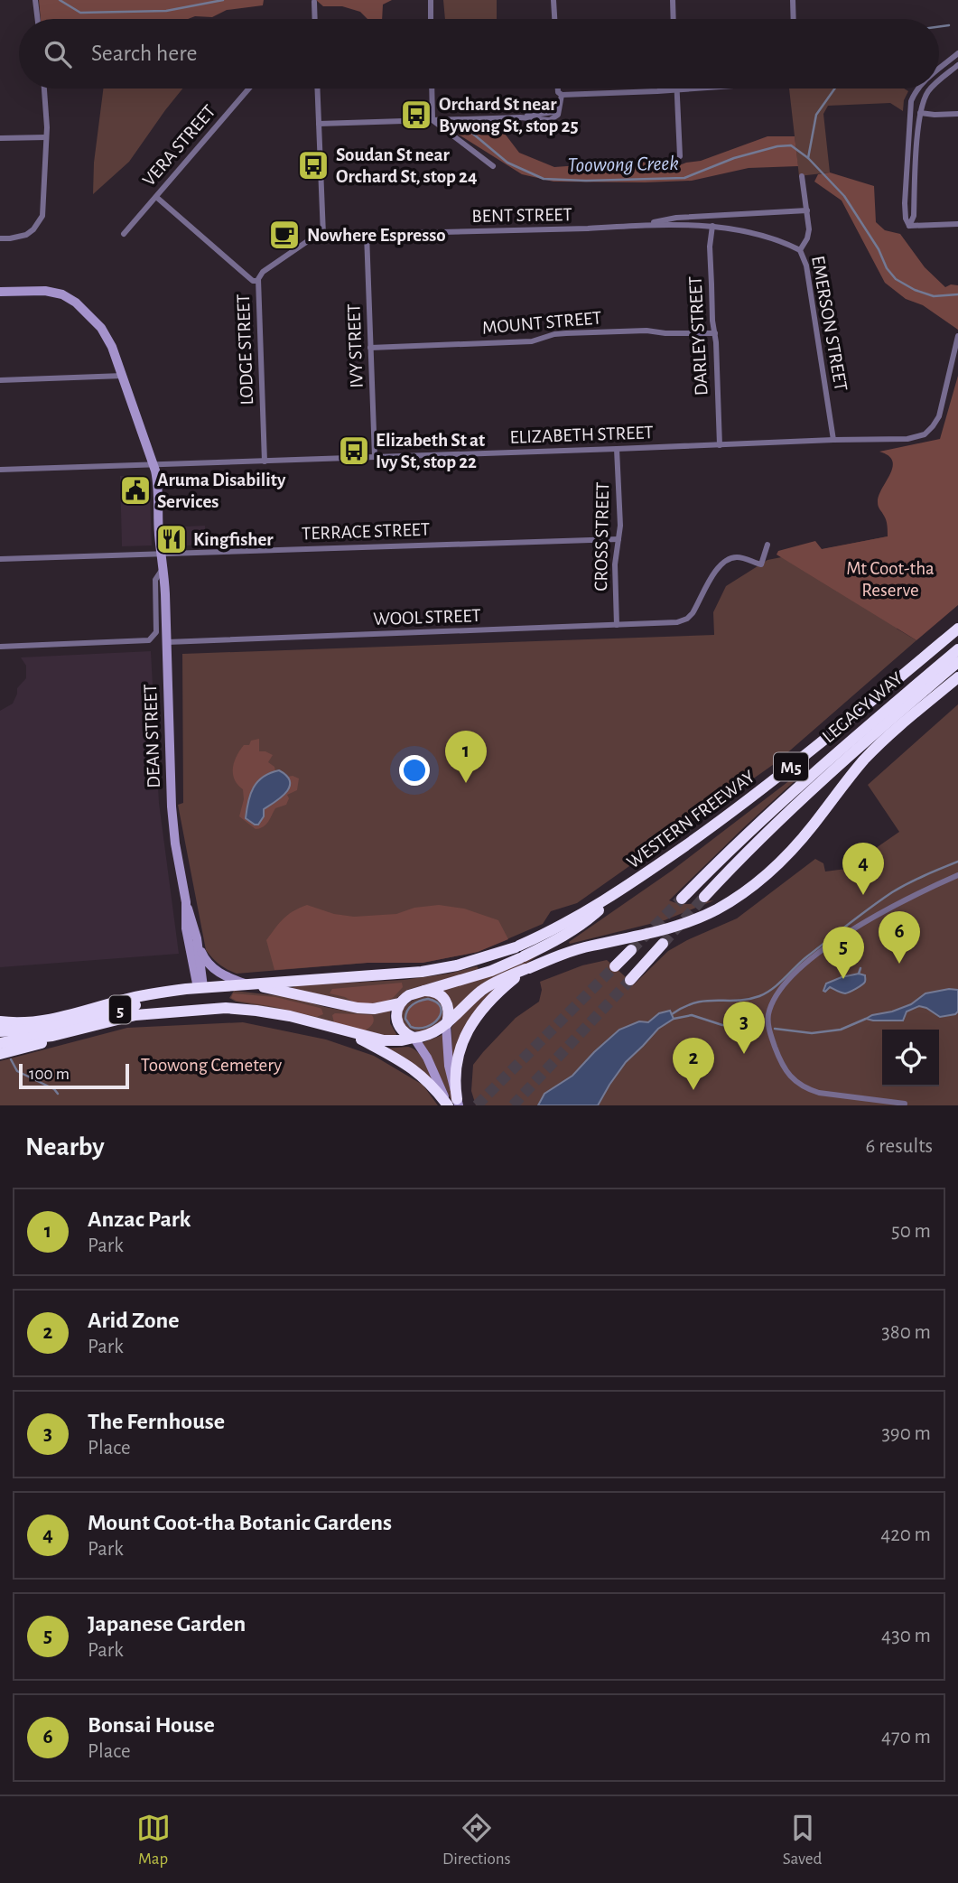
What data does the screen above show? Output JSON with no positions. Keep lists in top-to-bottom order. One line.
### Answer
{"streets":{"highway":["LEGACY WAY","M5","WESTERN FREEWAY","5"],"street":["VERA STREET","BENT STREET","MOUNT STREET","EMERSON STREET","DARLEY STREET","IVY STREET","LODGE STREET","ELIZABETH STREET","TERRACE STREET","CROSS STREET","WOOL STREET","DEAN STREET"]},"crossings":[["BENT STREET","EMERSON STREET"],["BENT STREET","DARLEY STREET"],["BENT STREET","IVY STREET"],["BENT STREET","LODGE STREET"],["MOUNT STREET","DARLEY STREET"],["MOUNT STREET","IVY STREET"],["EMERSON STREET","ELIZABETH STREET"],["DARLEY STREET","ELIZABETH STREET"],["IVY STREET","ELIZABETH STREET"],["LODGE STREET","ELIZABETH STREET"],["ELIZABETH STREET","CROSS STREET"],["ELIZABETH STREET","DEAN STREET"],["TERRACE STREET","CROSS STREET"],["TERRACE STREET","DEAN STREET"],["CROSS STREET","WOOL STREET"],["WOOL STREET","DEAN STREET"],["DEAN STREET","5"]],"water":["Toowong Creek"],"parks":["Mt Coot-tha Reserve","Toowong Cemetery"],"places":{"bus stop":["Orchard St near Bywong St, stop 25","Soudan St near Orchard St, stop 24","Elizabeth St at Ivy St, stop 22"],"cafe":["Nowhere Espresso"],"public building":["Aruma Disability Services"],"restaurant":["Kingfisher"]},"scale_bar":"100 m","page":{"search":"Search here","pins":["1","4","6","5","3","2"],"scale":"100 m","heading":["Nearby","6 results"],"list":[{"mark":"1","name":"Anzac Park","note":"Park","value":"50 m"},{"mark":"2","name":"Arid Zone","note":"Park","value":"380 m"},{"mark":"3","name":"The Fernhouse","note":"Place","value":"390 m"},{"mark":"4","name":"Mount Coot-tha Botanic Gardens","note":"Park","value":"420 m"},{"mark":"5","name":"Japanese Garden","note":"Park","value":"430 m"},{"mark":"6","name":"Bonsai House","note":"Place","value":"470 m"}],"nav":["Map","Directions","Saved"]}}
